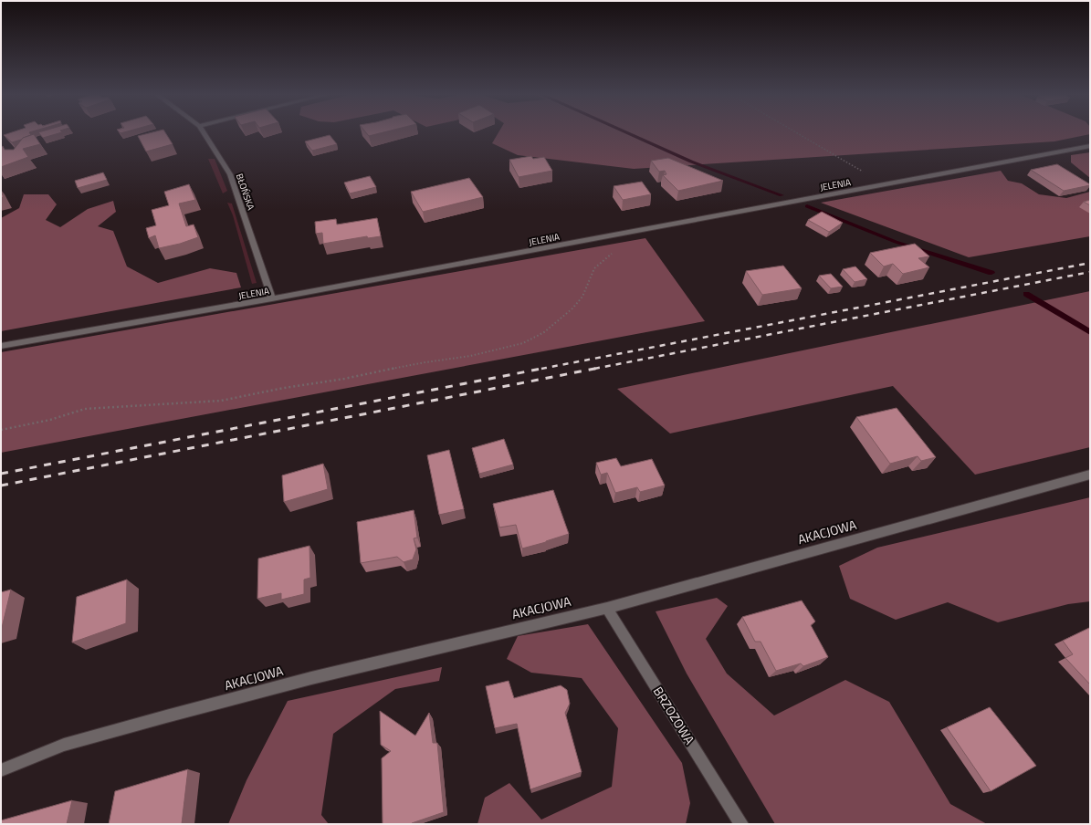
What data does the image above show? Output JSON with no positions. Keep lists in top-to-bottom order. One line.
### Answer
{"streets":{"street":["JELENIA","BŁOŃSKA","AKACJOWA","BRZOZOWA"]},"crossings":[["JELENIA","BŁOŃSKA"],["AKACJOWA","BRZOZOWA"]]}
